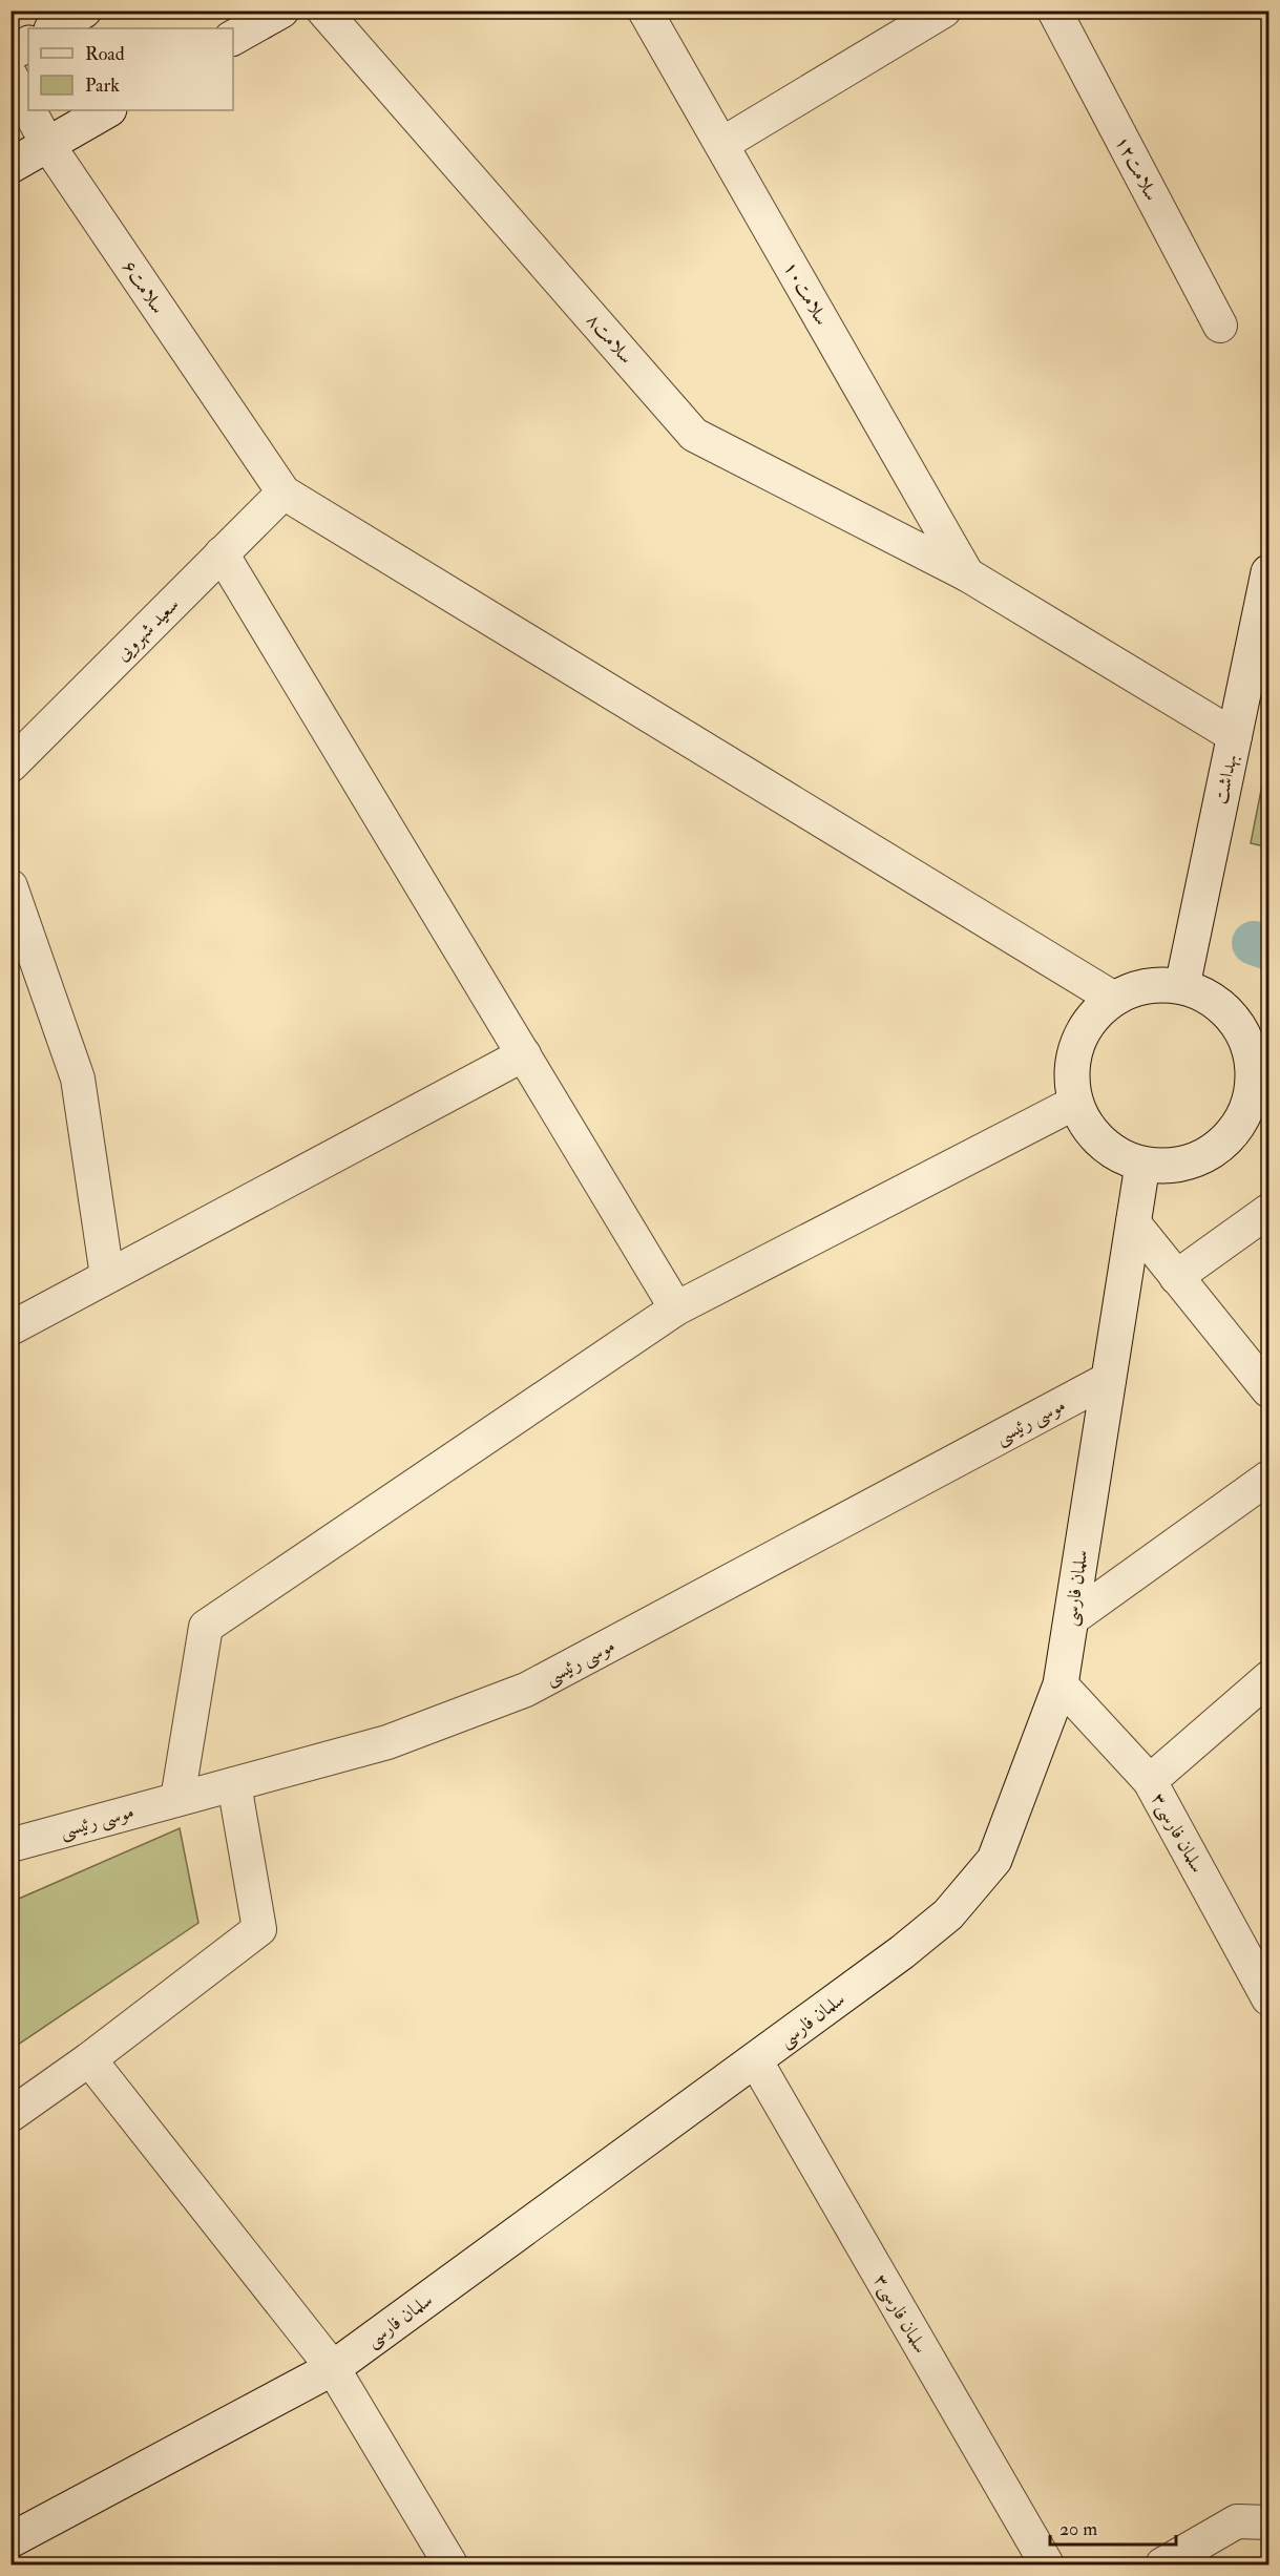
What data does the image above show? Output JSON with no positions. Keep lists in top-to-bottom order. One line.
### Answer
{"streets":{"street":["سلامت۱۲","سلامت۶","سلامت۱۰","سلامت۸","سعید شهرویی","بهداشت","موسی رئیسی","سلمان فارسی","سلمان فارسی۳"]},"crossings":[["سلامت۶","سعید شهرویی"],["سلامت۱۰","سلامت۸"],["سلامت۸","بهداشت"],["بهداشت","سلمان فارسی"],["موسی رئیسی","سلمان فارسی"],["سلمان فارسی","سلمان فارسی۳"]],"legend":["Road","Park"],"scale_bar":"20 m"}
